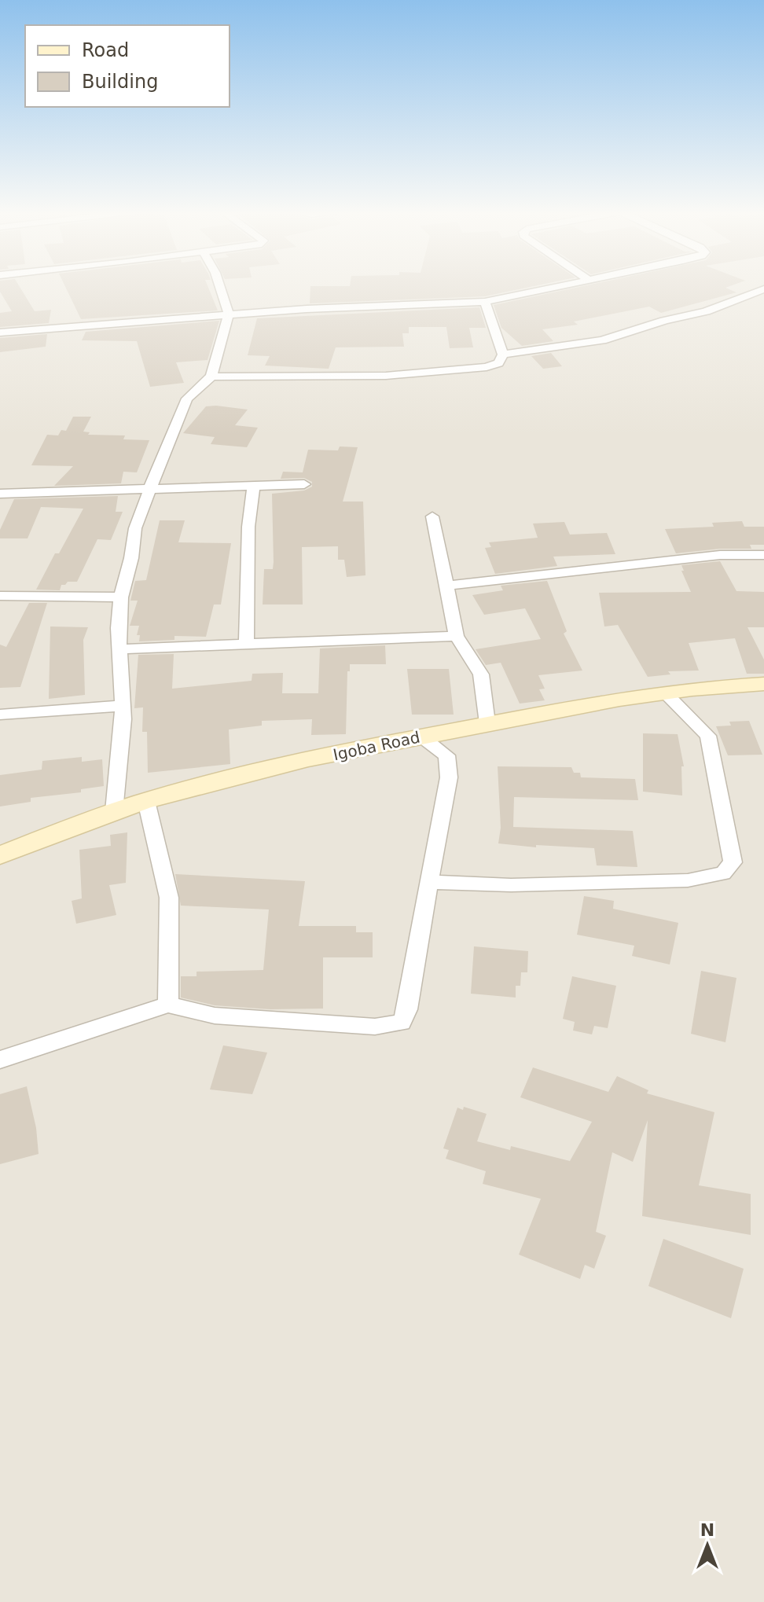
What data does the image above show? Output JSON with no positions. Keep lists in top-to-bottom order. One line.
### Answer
{"streets":{"street":["Igoba Road"]},"legend":["Road","Building"],"north":"top"}
